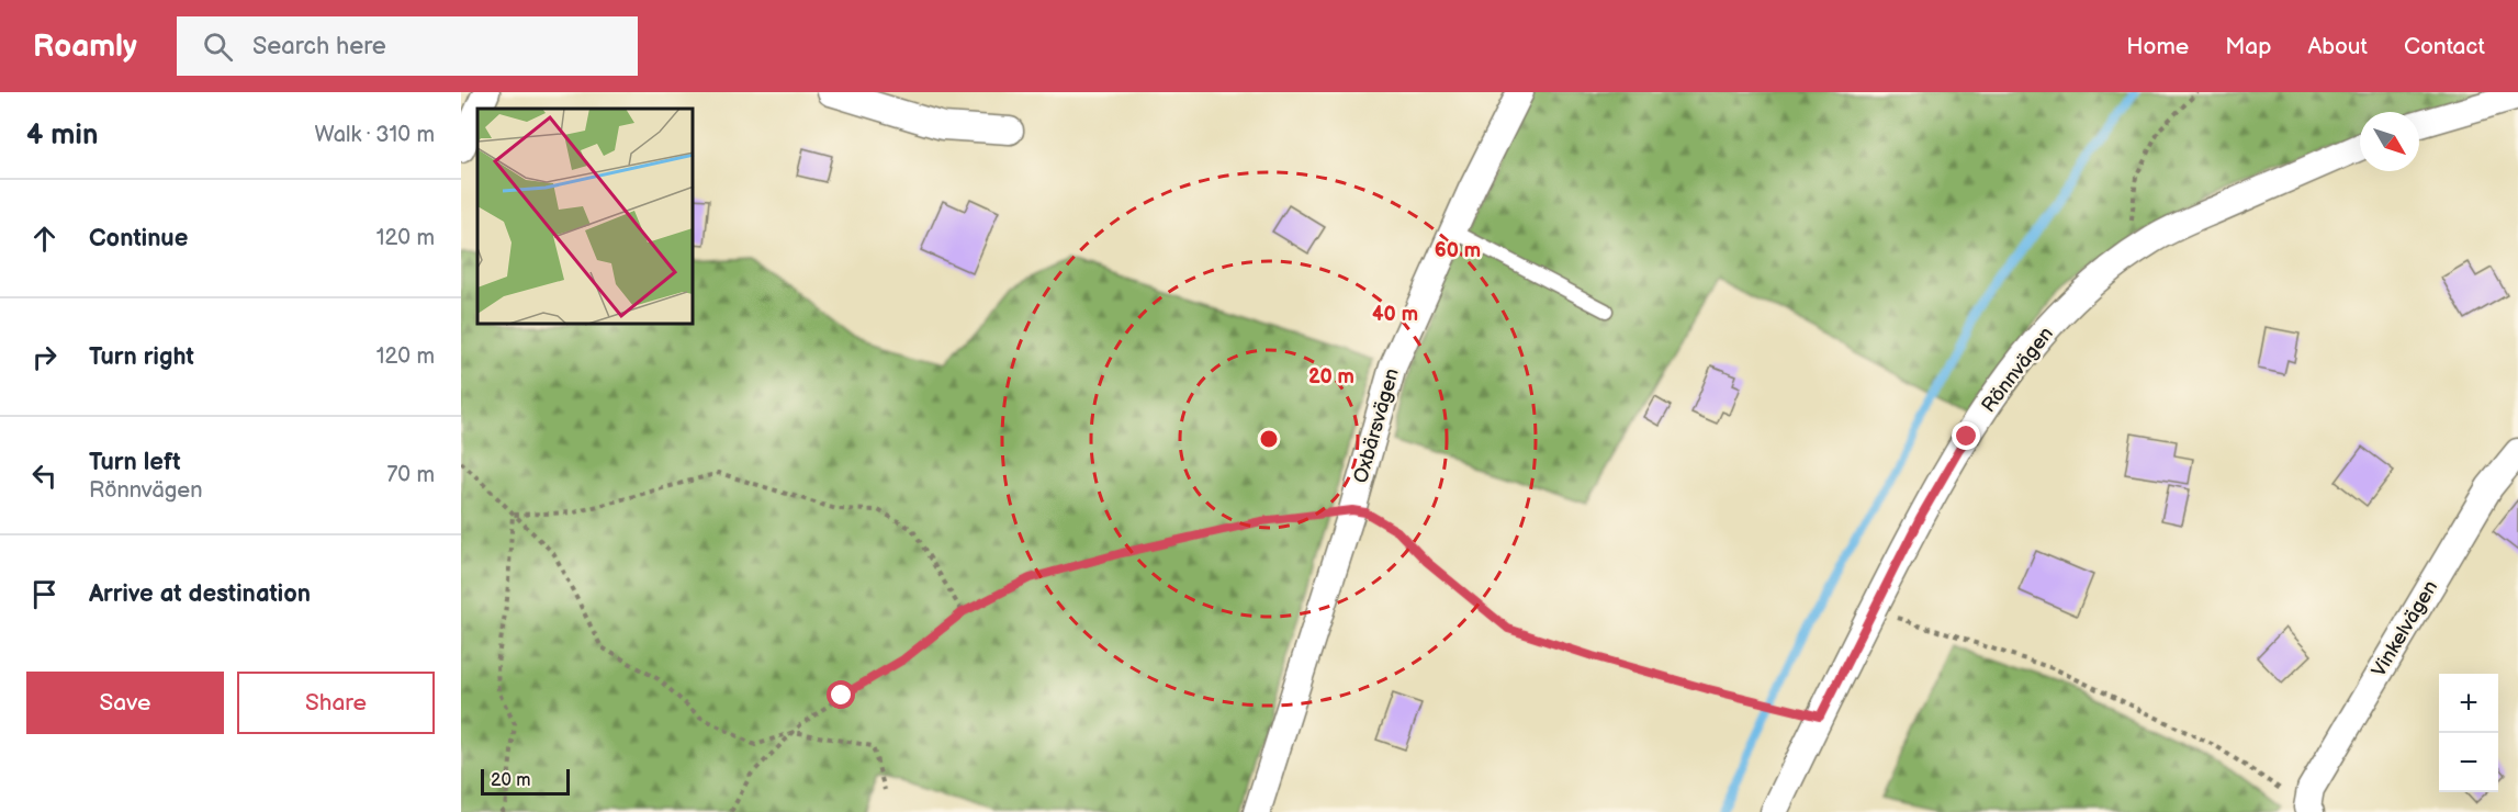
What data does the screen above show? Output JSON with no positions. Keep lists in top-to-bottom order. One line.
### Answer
{"streets":{"street":["Rönnvägen","Oxbärsvägen","Vinkelvägen"]},"scale_bar":"20 m","north":"bottom right","page":{"header":"Roamly","search":"Search here","nav":["Home","Map","About","Contact"],"heading":["4 min","Walk · 310 m"],"list":[["Continue","120 m"],["Turn right","120 m"],["Turn left","Rönnvägen","70 m"],"Arrive at destination"],"buttons":["Save","Share"],"map_buttons":["+","−"],"scale":"20 m"},"rings":["60 m","40 m","20 m"]}
